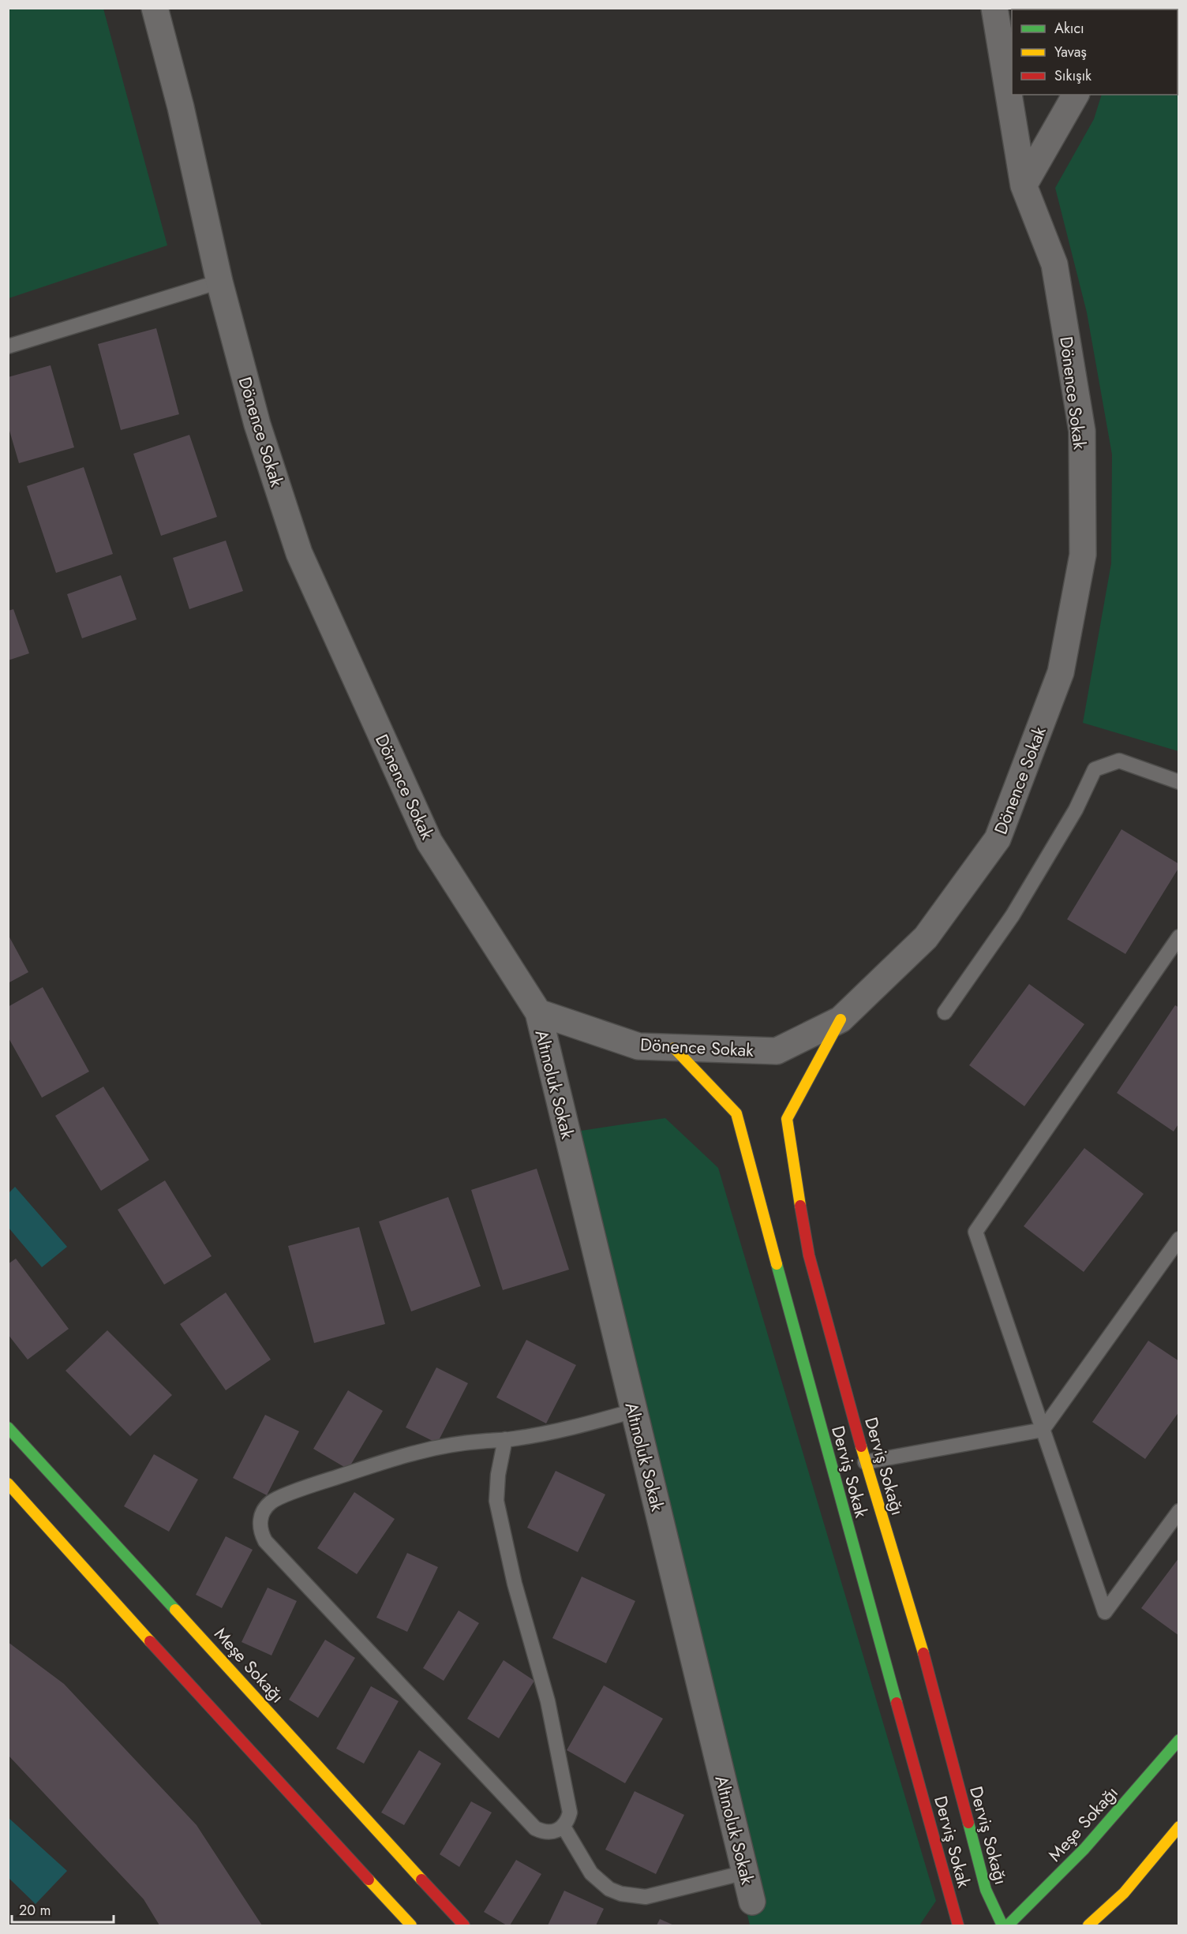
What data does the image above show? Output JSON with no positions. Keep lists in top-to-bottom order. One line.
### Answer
{"streets":{"street":["Dönence Sokak","Altınoluk Sokak","Derviş Sokağı","Derviş Sokak","Meşe Sokağı"]},"crossings":[["Dönence Sokak","Altınoluk Sokak"],["Dönence Sokak","Derviş Sokağı"],["Dönence Sokak","Derviş Sokak"]],"legend":["Akıcı","Yavaş","Sıkışık"],"scale_bar":"20 m"}
